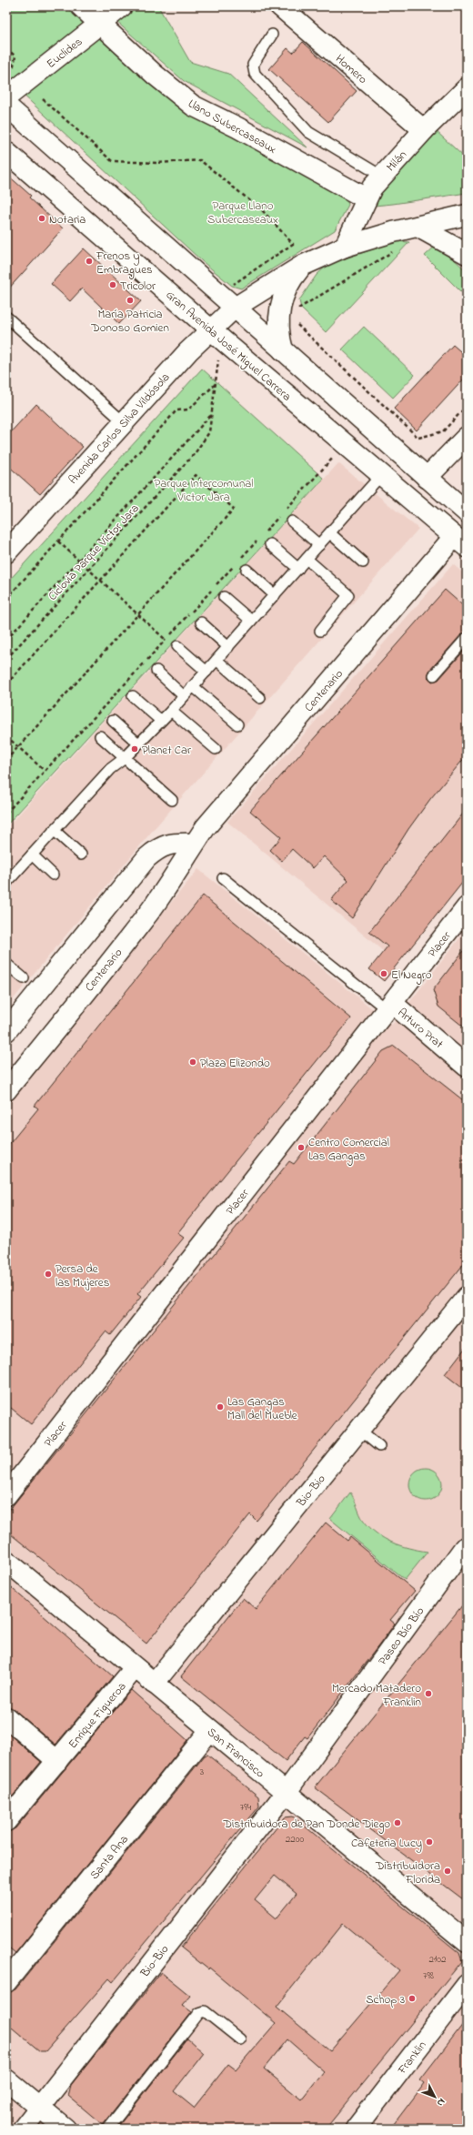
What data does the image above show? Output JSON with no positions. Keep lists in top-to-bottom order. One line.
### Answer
{"streets":{"street":["Euclides","Homero","Llano Subercaseaux","Milán","Gran Avenida José Miguel Carrera","Avenida Carlos Silva Vildósola","Centenario","Placer","Arturo Prat","Bio-Bio","Paseo Bío Bío","Enrique Figueroa","San Francisco","Santa Ana","Franklin"],"path":["Ciclovía Parque Víctor Jara"]},"crossings":[["Euclides","Llano Subercaseaux"],["Homero","Milán"],["Llano Subercaseaux","Milán"],["Milán","Avenida Carlos Silva Vildósola"],["Gran Avenida José Miguel Carrera","Avenida Carlos Silva Vildósola"],["Gran Avenida José Miguel Carrera","Ciclovía Parque Víctor Jara"],["Gran Avenida José Miguel Carrera","Centenario"],["Placer","Arturo Prat"],["Bio-Bio","Paseo Bío Bío"],["Bio-Bio","San Francisco"],["Paseo Bío Bío","San Francisco"],["Enrique Figueroa","San Francisco"],["San Francisco","Santa Ana"]],"parks":["Parque Llano Subercaseaux","Parque Intercomunal Victor Jara"],"places":["Notaria","Frenos y Embragues","Tricolor","María Patricia Donoso Gomien","Planet Car","El Negro","Plaza Elizondo","Centro Comercial Las Gangas","Persa de las Mujeres","Las Gangas Mall del Mueble","Mercado Matadero Franklin","Distribuidora de Pan Donde Diego","Cafeteria Lucy","Distribuidora Florida","Schop 3"],"house_numbers":["3","794","2200","2102","798"],"north":"bottom right"}
